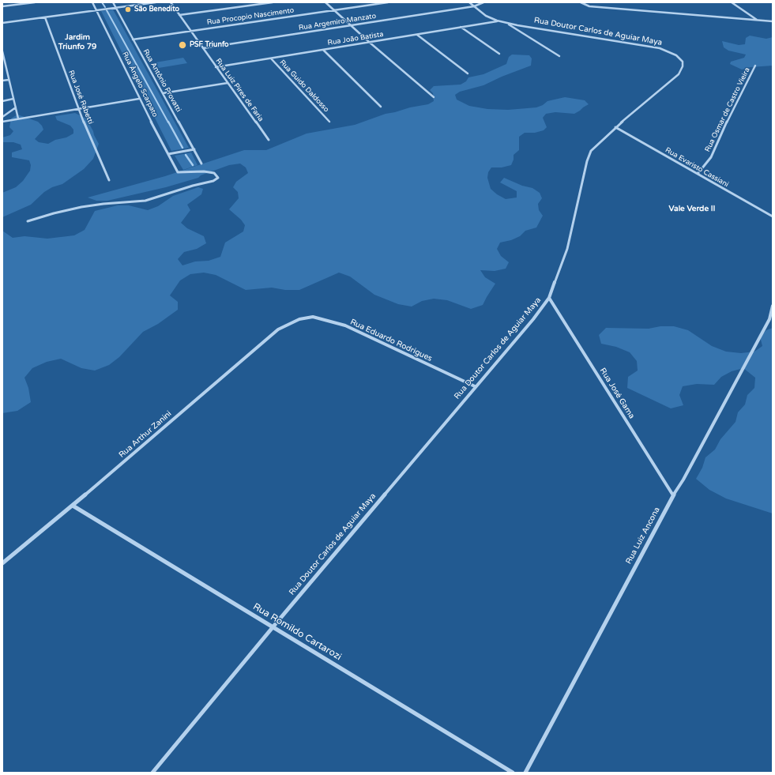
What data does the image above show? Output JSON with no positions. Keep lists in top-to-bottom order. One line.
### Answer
{"streets":{"street":["Rua Procopio Nascimento","Rua Argemiro Manzato","Rua Doutor Carlos de Aguiar Maya","Rua João Batista","Rua Antônio Provatti","Rua Ângelo Scarpato","Rua Guido Daldosso","Rua Luiz Pires de Faria","Rua José Rabetti","Rua Osmar de Castro Vieira","Rua Evaristo Cassiani","Rua Eduardo Rodrigues","Rua José Gama","Rua Arthur Zanini","Rua Luiz Ancona","Rua Romildo Cartarozi"]},"crossings":[["Rua Procopio Nascimento","Rua Antônio Provatti"],["Rua Procopio Nascimento","Rua Luiz Pires de Faria"],["Rua Argemiro Manzato","Rua Doutor Carlos de Aguiar Maya"],["Rua Argemiro Manzato","Rua Luiz Pires de Faria"],["Rua Doutor Carlos de Aguiar Maya","Rua João Batista"],["Rua Doutor Carlos de Aguiar Maya","Rua Evaristo Cassiani"],["Rua Doutor Carlos de Aguiar Maya","Rua Eduardo Rodrigues"],["Rua Doutor Carlos de Aguiar Maya","Rua José Gama"],["Rua Doutor Carlos de Aguiar Maya","Rua Romildo Cartarozi"],["Rua João Batista","Rua Guido Daldosso"],["Rua João Batista","Rua Luiz Pires de Faria"],["Rua Osmar de Castro Vieira","Rua Evaristo Cassiani"],["Rua Eduardo Rodrigues","Rua Arthur Zanini"],["Rua José Gama","Rua Luiz Ancona"],["Rua Arthur Zanini","Rua Romildo Cartarozi"]],"districts":["Jardim Triunfo 79","Vale Verde II"],"places":["São Benedito","PSF Triunfo"]}
